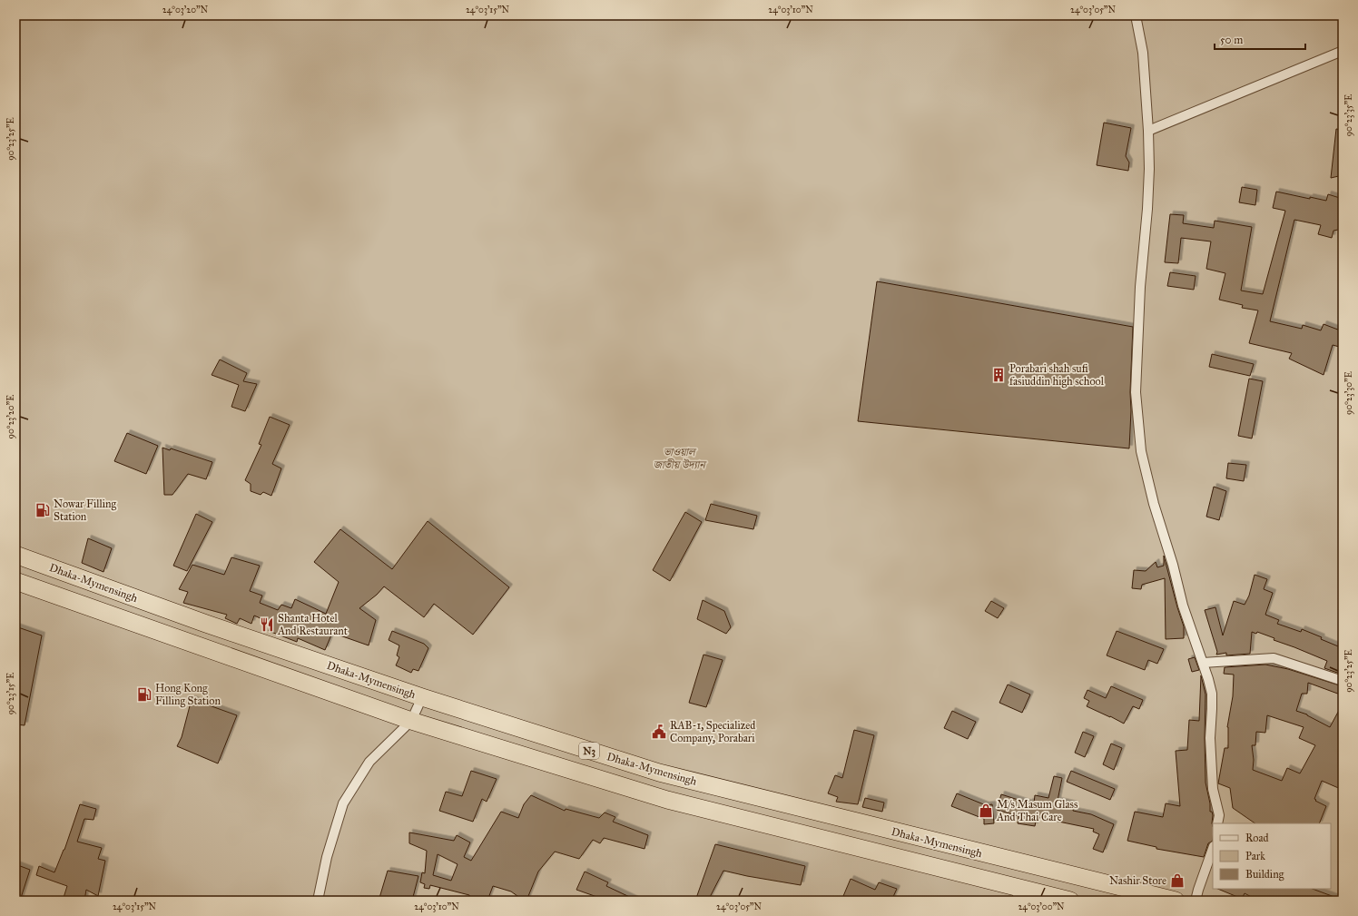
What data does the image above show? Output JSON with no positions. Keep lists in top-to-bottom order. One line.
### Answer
{"streets":{"highway":["Dhaka-Mymensingh","N3"]},"parks":["ভাওয়াল জাতীয় উদ্যান"],"places":{"building":["Porabari shah sufi fasiuddin high school"],"fuel station":["Nowar Filling Station","Hong Kong Filling Station"],"restaurant":["Shanta Hotel And Restaurant"],"public building":["RAB-1, Specialized Company, Porabari"],"shop":["M/s Masum Glass And Thai Care","Nashir Store"]},"legend":["Road","Park","Building"],"scale_bar":"50 m","coordinates":["24°03'20\"N","24°03'15\"N","24°03'10\"N","24°03'05\"N","90°23'35\"E","90°23'25\"E","90°23'30\"E","90°23'20\"E","90°23'15\"E","24°03'00\"N"]}
